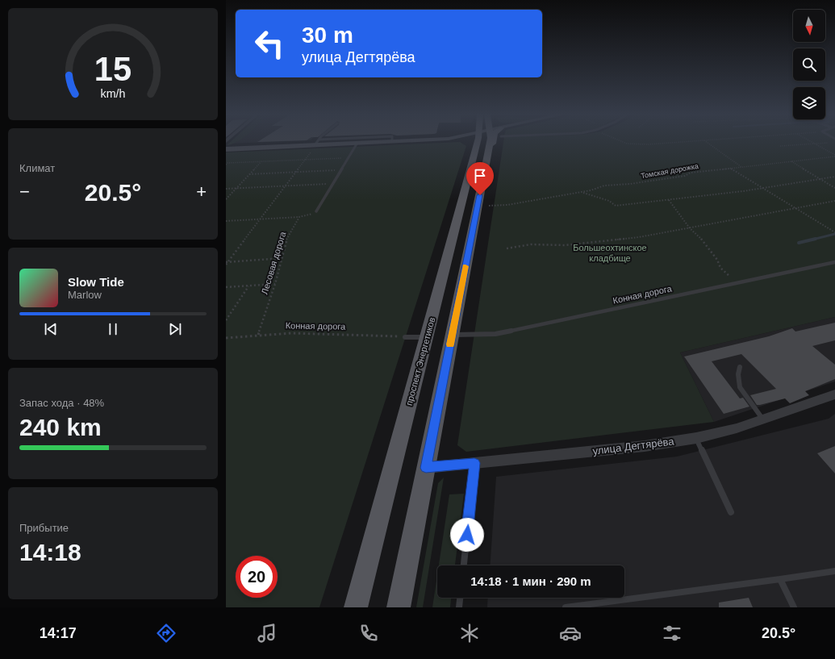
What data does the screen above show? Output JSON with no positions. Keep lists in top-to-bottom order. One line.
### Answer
{"streets":{"main road":["проспект Энергетиков"],"street":["улица Дегтярёва"],"lane":["Конная дорога"],"path":["Томская дорожка","Лесовая дорога"]},"crossings":[["Лесовая дорога","Конная дорога"],["Конная дорога","проспект Энергетиков"],["проспект Энергетиков","улица Дегтярёва"]],"parks":["Большеохтинское кладбище"],"north":"bottom","page":{"turn":["30 m","улица Дегтярёва"],"tile":["Климат",["Запас хода · 48%","240 km"],["Прибытие","14:18"]],"heat":["−","20.5°","+"],"song":["Slow Tide","Marlow"],"limit":"20","trip":"14:18 · 1 мин · 290 m","tabs":["14:17","20.5°"],"gauge":["15","km/h"]}}
